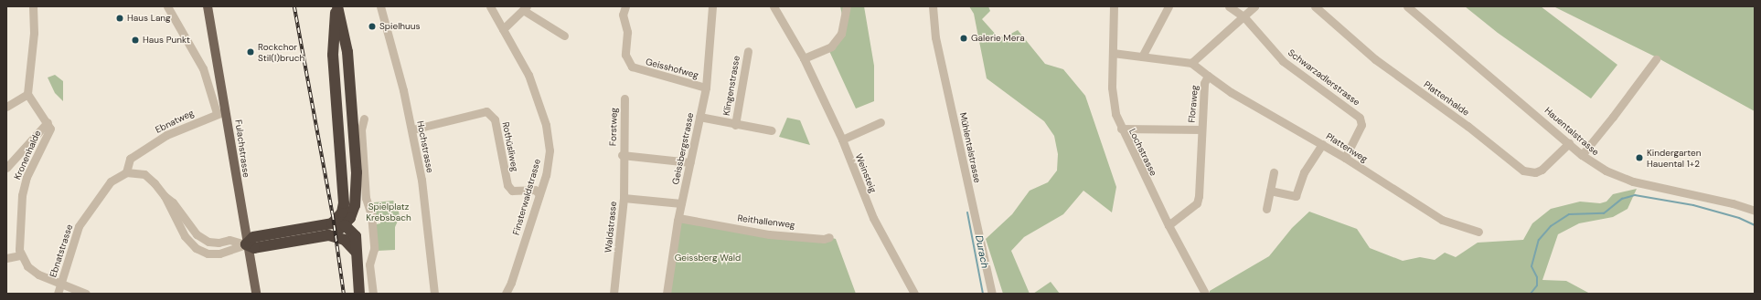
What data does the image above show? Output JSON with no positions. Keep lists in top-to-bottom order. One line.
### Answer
{"streets":{"main road":["Fulachstrasse"],"street":["Geisshofweg","Schwarzadlerstrasse","Klingenstrasse","Plattenhalde","Floraweg","Ebnatweg","Forstweg","Hauentalstrasse","Hochstrasse","Rothüsliweg","Mühlentalstrasse","Plattenweg","Geissbergstrasse","Lochstrasse","Kronenhalde","Weinsteig","Finsterwaldstrasse","Reithallenweg","Waldstrasse","Ebnatstrasse"]},"crossings":[["Geisshofweg","Geissbergstrasse"],["Schwarzadlerstrasse","Plattenweg"],["Klingenstrasse","Geissbergstrasse"],["Plattenhalde","Hauentalstrasse"],["Floraweg","Plattenweg"],["Floraweg","Lochstrasse"],["Ebnatweg","Fulachstrasse"],["Ebnatweg","Ebnatstrasse"],["Forstweg","Geissbergstrasse"],["Forstweg","Waldstrasse"],["Hochstrasse","Rothüsliweg"],["Rothüsliweg","Finsterwaldstrasse"],["Geissbergstrasse","Reithallenweg"],["Geissbergstrasse","Waldstrasse"]],"water":["Durach"],"parks":["Spielplatz Krebsbach","Geissberg Wald"],"places":["Haus Lang","Spielhuus","Galerie Mera","Haus Punkt","Rockchor Stil(l)bruch","Kindergarten Hauental 1+2"]}
